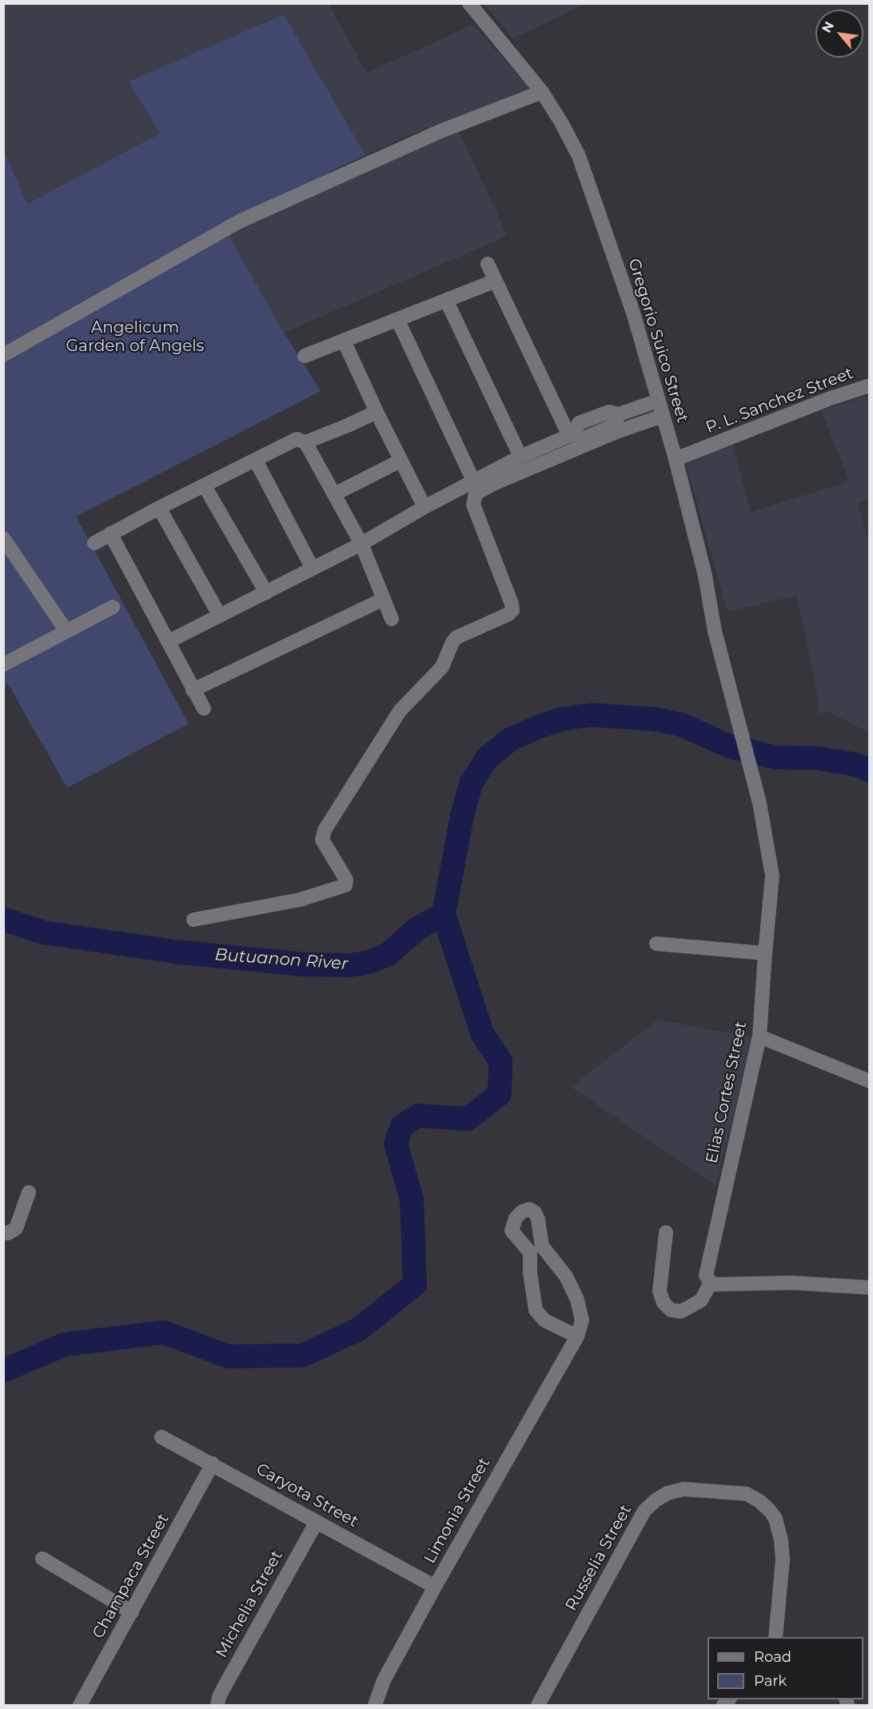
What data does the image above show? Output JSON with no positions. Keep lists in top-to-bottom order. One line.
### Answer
{"streets":{"street":["Gregorio Suico Street","P. L. Sanchez Street","Elias Cortes Street","Caryota Street","Limonia Street","Russelia Street","Champaca Street","Michelia Street"]},"crossings":[["Gregorio Suico Street","P. L. Sanchez Street"],["Gregorio Suico Street","Elias Cortes Street"],["Caryota Street","Limonia Street"],["Caryota Street","Champaca Street"],["Caryota Street","Michelia Street"]],"water":["Butuanon River"],"parks":["Angelicum Garden of Angels"],"legend":["Road","Park"],"north":"top left"}
